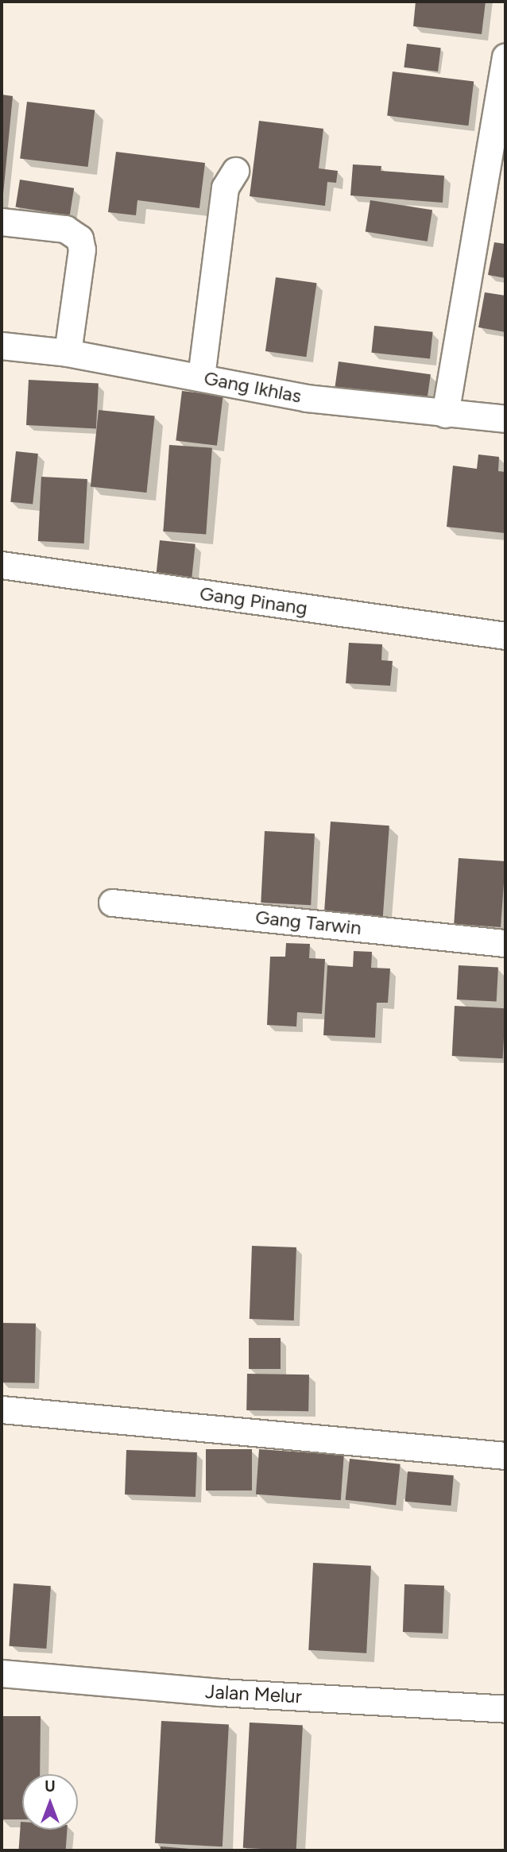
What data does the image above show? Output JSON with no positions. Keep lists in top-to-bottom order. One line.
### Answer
{"streets":{"street":["Gang Ikhlas","Gang Pinang","Gang Tarwin","Jalan Melur"]},"north":"top"}
